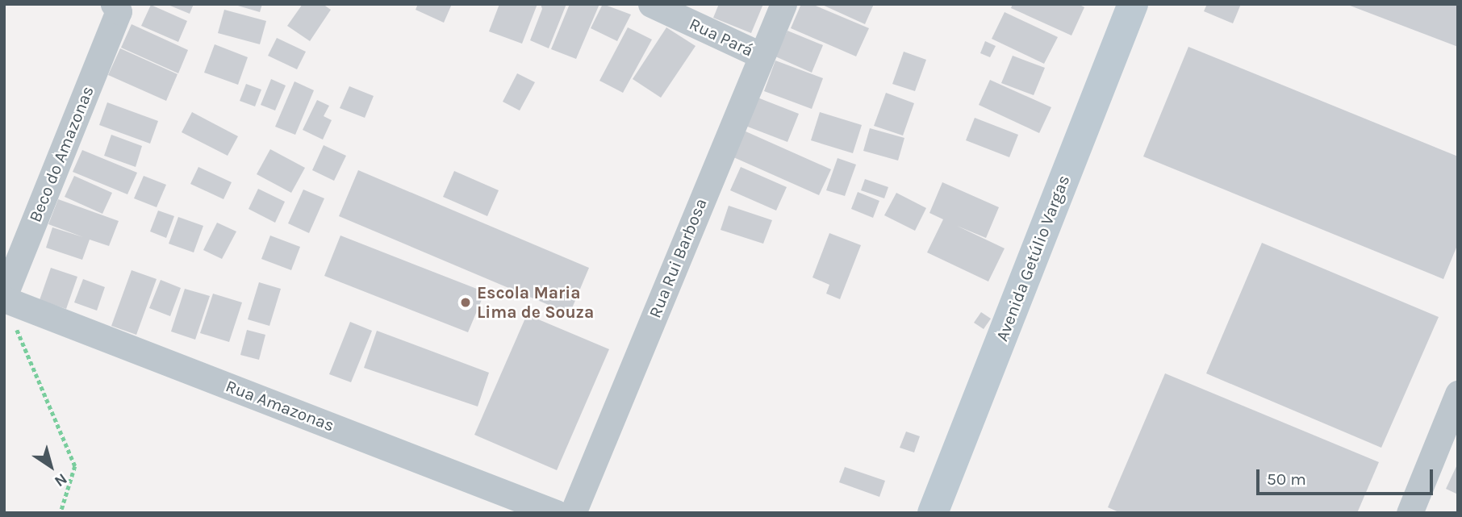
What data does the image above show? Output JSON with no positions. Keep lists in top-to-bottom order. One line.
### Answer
{"streets":{"street":["Rua Pará","Beco do Amazonas","Rua Rui Barbosa","Avenida Getúlio Vargas","Rua Amazonas"]},"crossings":[["Rua Pará","Rua Rui Barbosa"],["Beco do Amazonas","Rua Amazonas"]],"places":["Escola Maria Lima de Souza"],"scale_bar":"50 m","north":"bottom right"}
